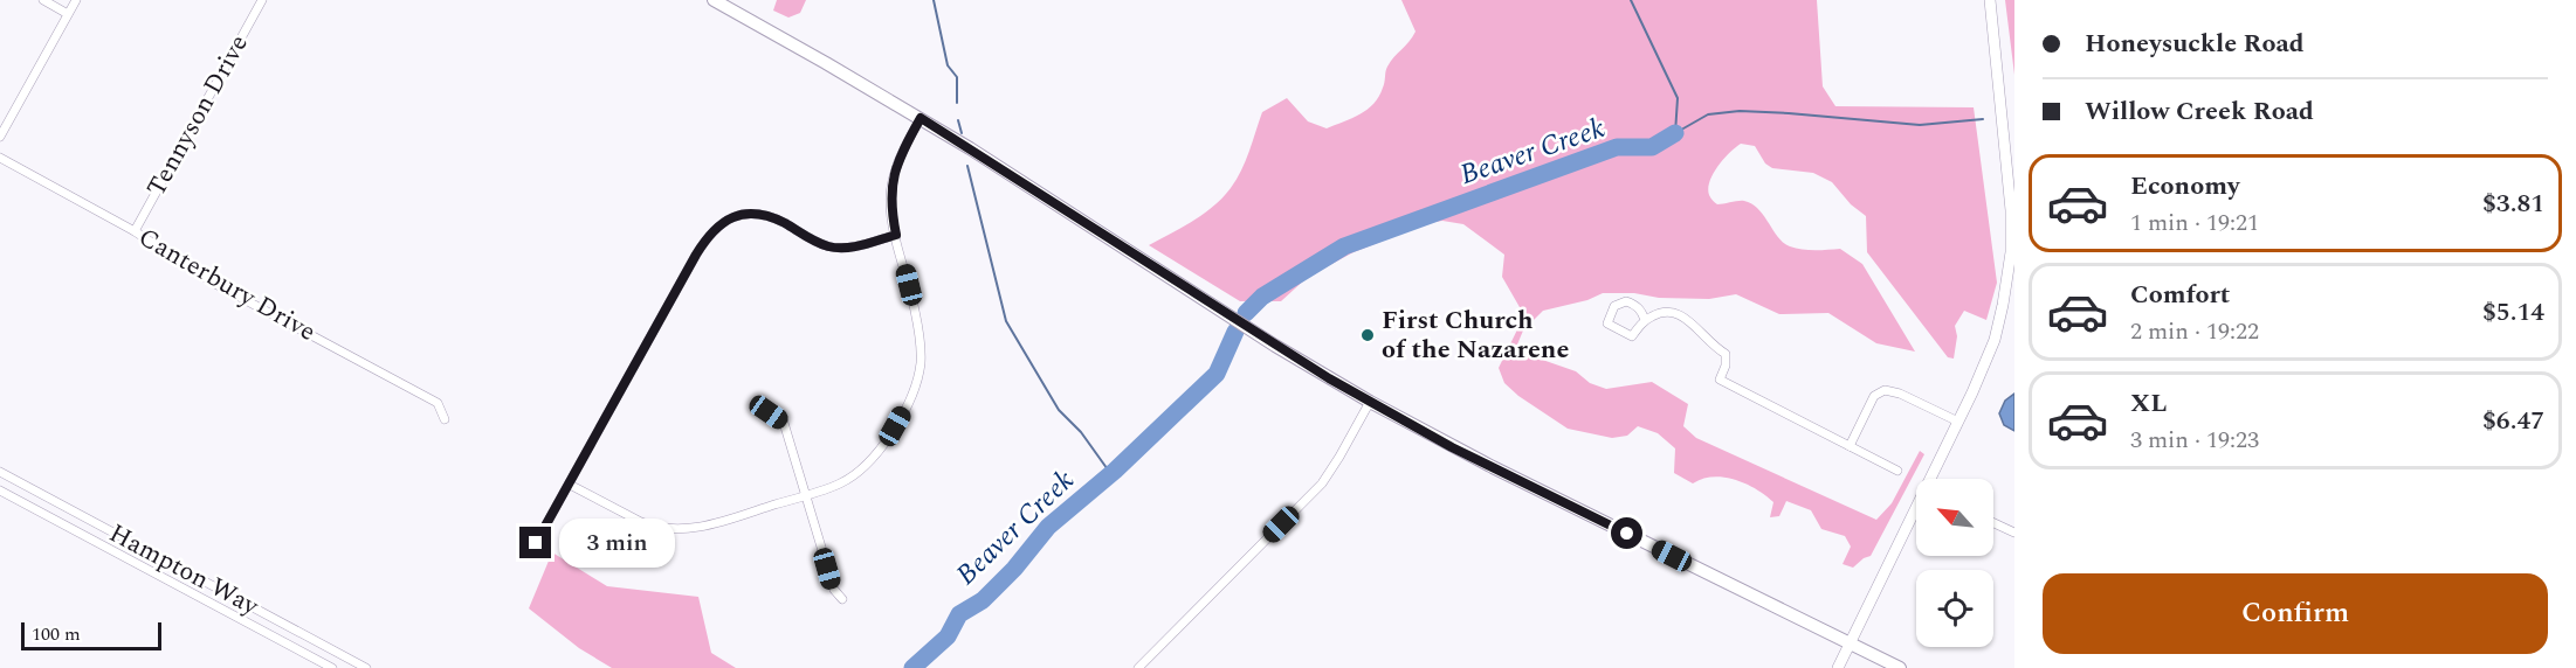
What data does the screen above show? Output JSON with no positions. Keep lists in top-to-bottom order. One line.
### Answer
{"streets":{"street":["Tennyson Drive","Canterbury Drive","Hampton Way"]},"crossings":[["Tennyson Drive","Canterbury Drive"]],"water":["Beaver Creek"],"places":["First Church of the Nazarene"],"scale_bar":"100 m","north":"top left","page":{"banner":["Honeysuckle Road","Willow Creek Road"],"list":[{"name":"Economy","note":"1 min · 19:21","value":"$3.81"},{"name":"Comfort","note":"2 min · 19:22","value":"$5.14"},{"name":"XL","note":"3 min · 19:23","value":"$6.47"}],"bubble":"3 min","buttons":"Confirm","scale":"100 m"}}
